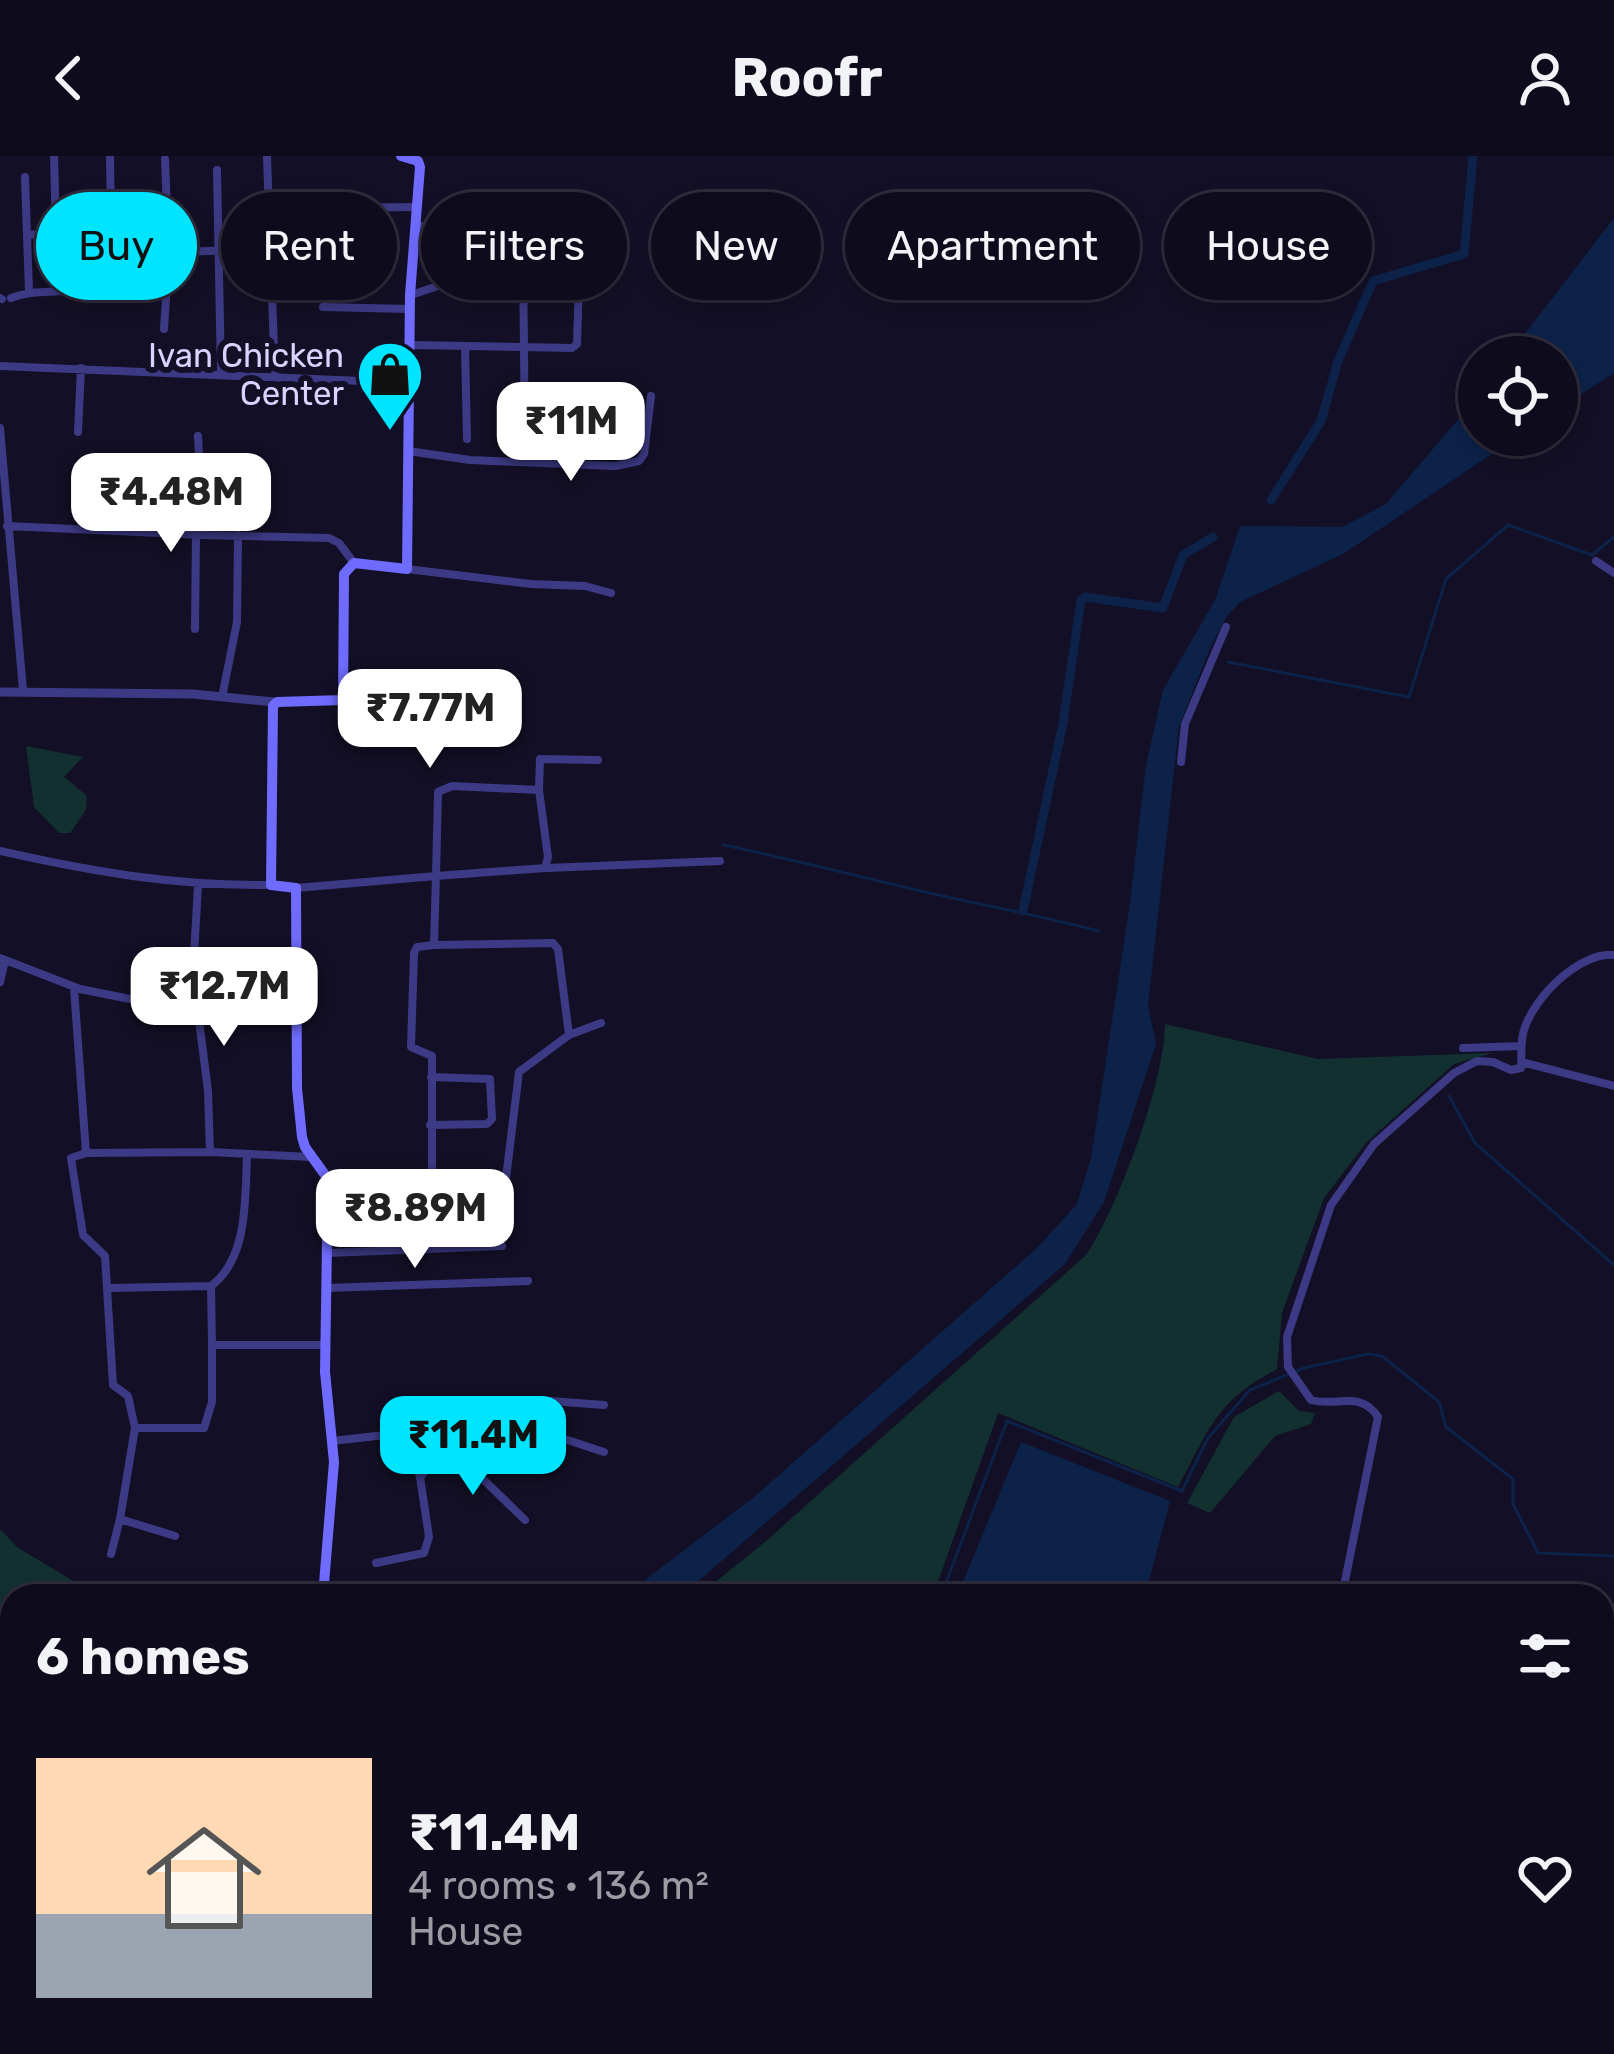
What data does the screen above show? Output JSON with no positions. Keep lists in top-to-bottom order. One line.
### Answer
{"places":{"shop":["Ivan Chicken Center"]},"page":{"header":"Roofr","chip":["Buy","Rent","Filters","New","Apartment","House"],"price":["₹11M","₹4.48M","₹7.77M","₹12.7M","₹8.89M","₹11.4M"],"heading":"6 homes","list":[{"name":"₹11.4M","note":"4 rooms · 136 m² · House"}]}}
